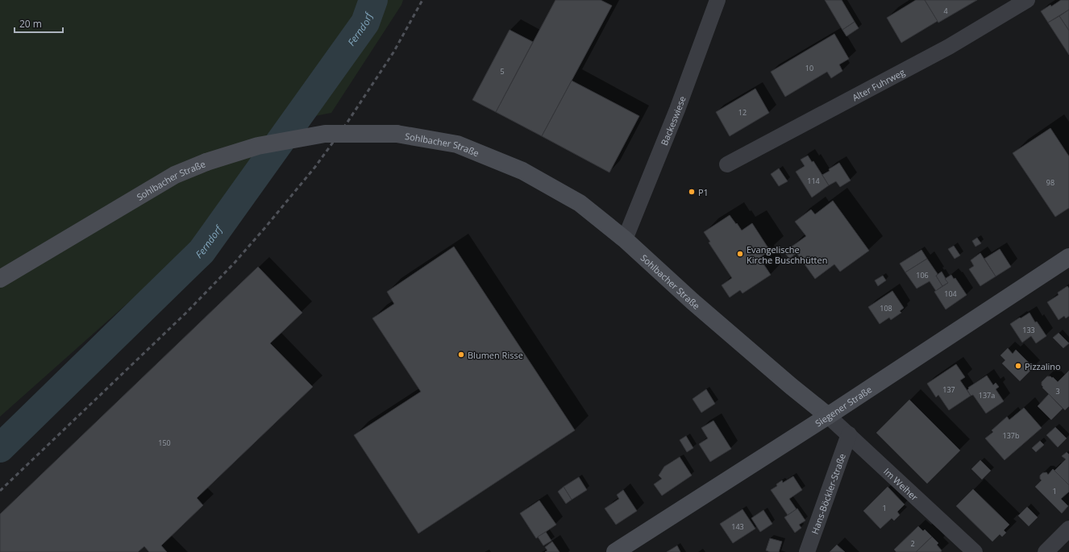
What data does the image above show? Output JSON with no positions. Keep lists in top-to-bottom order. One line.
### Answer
{"streets":{"street":["Alter Fuhrweg","Backeswiese","Sohlbacher Straße","Siegener Straße","Im Weiher","Hans-Böckler-Straße"]},"crossings":[["Backeswiese","Sohlbacher Straße"],["Sohlbacher Straße","Siegener Straße"],["Sohlbacher Straße","Im Weiher"],["Siegener Straße","Im Weiher"],["Im Weiher","Hans-Böckler-Straße"]],"water":["Ferndorf"],"places":["P1","Evangelische Kirche Buschhütten","Blumen Risse","Pizzalino"],"house_numbers":["4","10","5","12","114","98","106","104","108","133","137","3","137a","137b","150","1","1","143","2"],"scale_bar":"20 m"}
